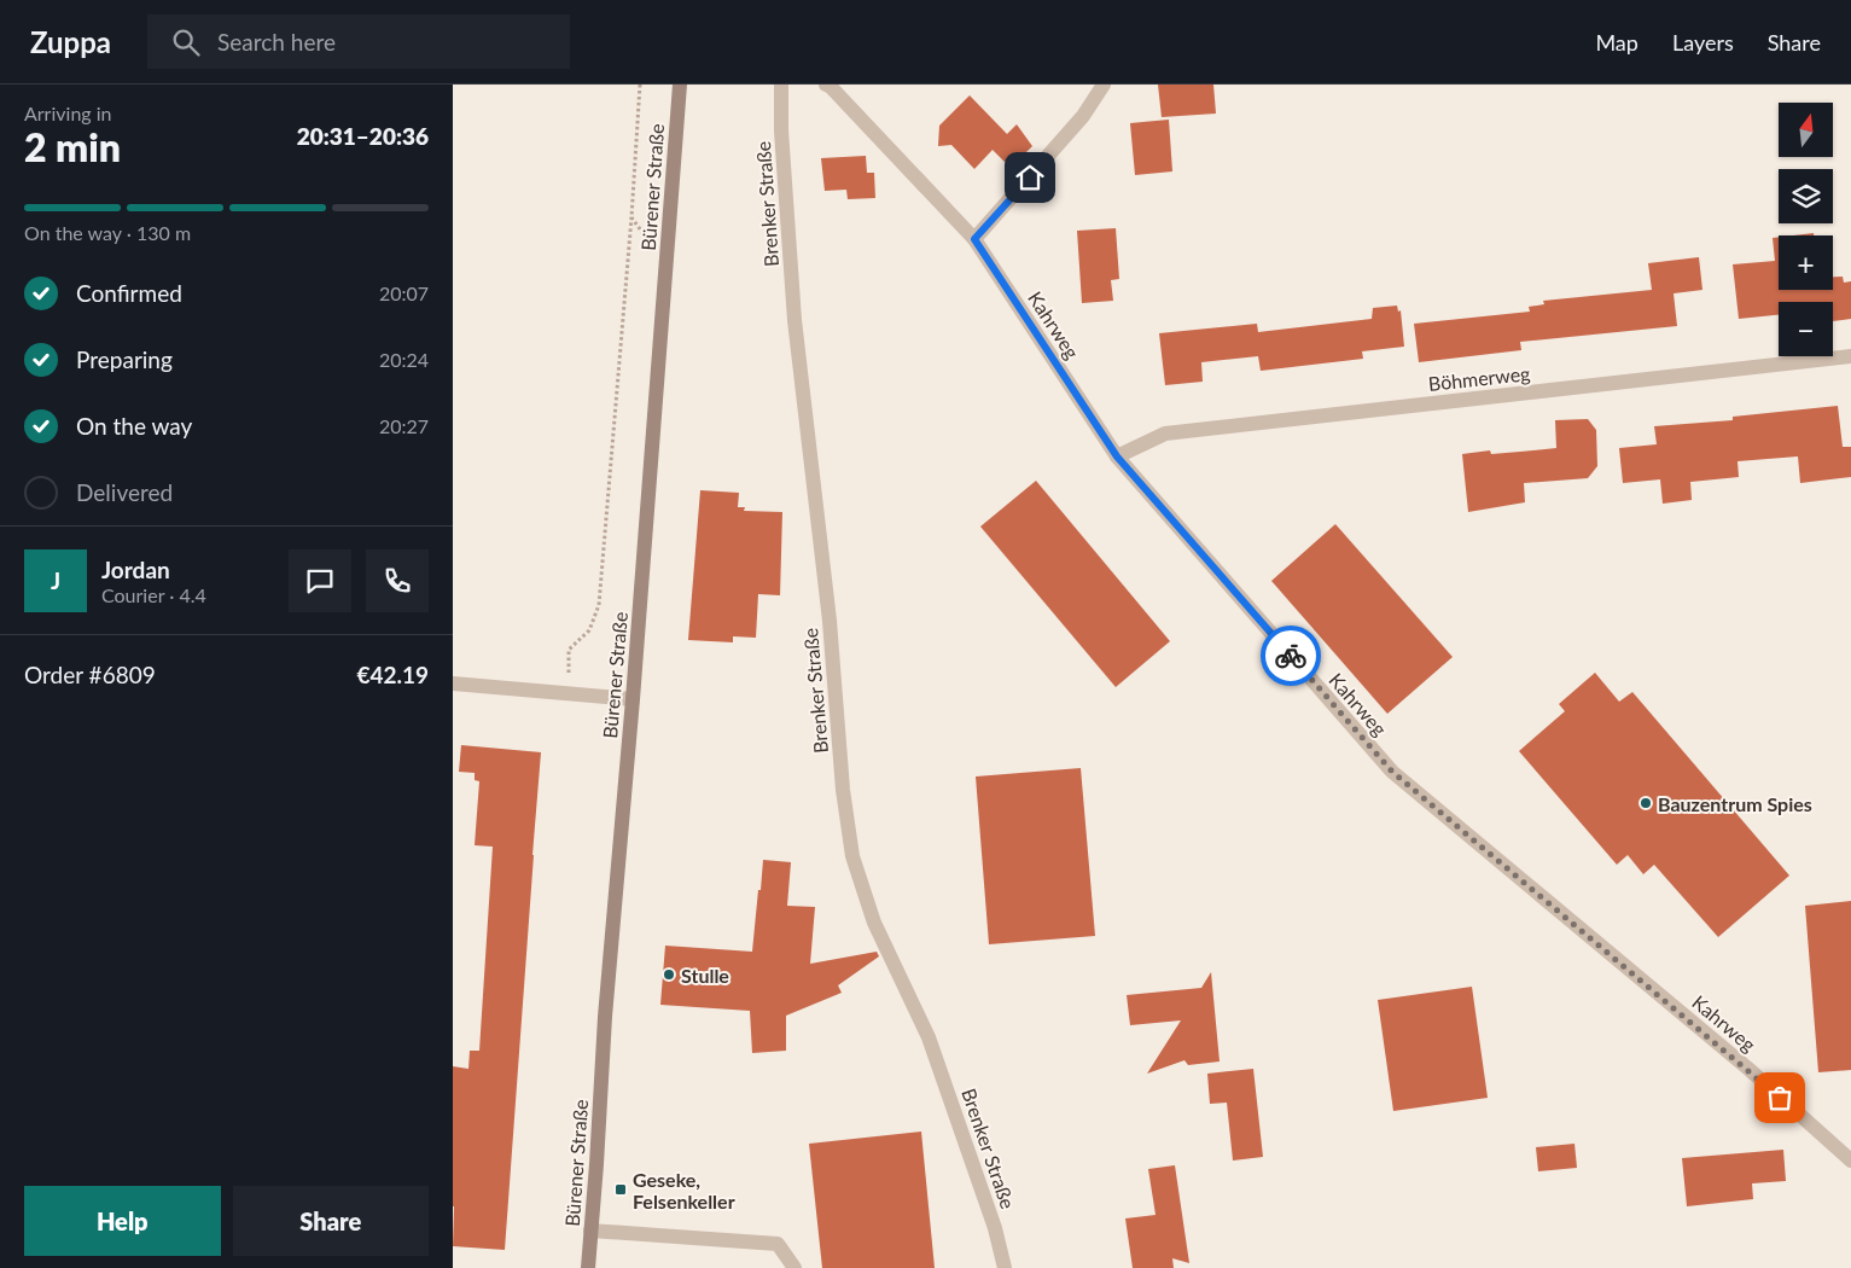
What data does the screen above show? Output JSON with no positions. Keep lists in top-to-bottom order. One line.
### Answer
{"streets":{"main road":["Bürener Straße"],"street":["Brenker Straße","Kahrweg","Böhmerweg"]},"crossings":[["Kahrweg","Böhmerweg"]],"places":{"other":["Bauzentrum Spies","Stulle"],"transit":["Geseke, Felsenkeller"]},"north":"top","page":{"header":"Zuppa","search":"Search here","nav":["Map","Layers","Share"],"heading":["2 min","Arriving in","20:31–20:36"],"panel":["Jordan","Courier · 4.4","Order #6809","€42.19"],"map_buttons":["+","−"],"bar":"On the way · 130 m","list":[["Confirmed","20:07"],["Preparing","20:24"],["On the way","20:27"],"Delivered"],"round":"J","buttons":["Help","Share"]}}
